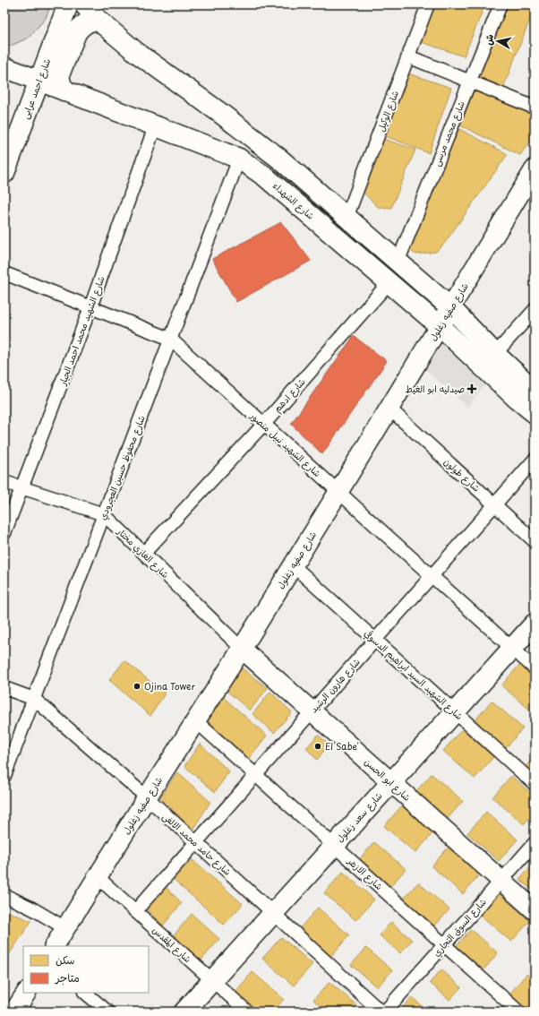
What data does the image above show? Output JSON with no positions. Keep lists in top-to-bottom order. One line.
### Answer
{"streets":{"main road":["شارع احمد عرابى","شارع الشهداء","شارع سعد زغلول"],"street":["شارع الوكيل","شارع محمد مرسى","شارع صفيه زغلول","شارع الشهيد محمد احمد الجيار","شارع ادهم","شارع الشهيد نبيل منصور","شارع محفوظ حسين العجرودي","شارع طولون","شارع الغازي مختار","شارع الشهيد السيد ابراهيم الدسوقي","شارع هارون الرشيد","شارع ابو الحسن","شارع حامد محمد الالفى","شارع الازهر","شارع السوق التجاري","شارع المقدس"]},"crossings":[["شارع احمد عرابى","شارع الشهداء"],["شارع الشهداء","شارع صفيه زغلول"],["شارع الشهداء","شارع الشهيد محمد احمد الجيار"],["شارع الشهداء","شارع ادهم"],["شارع الشهداء","شارع محفوظ حسين العجرودي"],["شارع صفيه زغلول","شارع الشهيد نبيل منصور"],["شارع صفيه زغلول","شارع طولون"],["شارع صفيه زغلول","شارع الغازي مختار"],["شارع صفيه زغلول","شارع الشهيد السيد ابراهيم الدسوقي"],["شارع صفيه زغلول","شارع ابو الحسن"],["شارع صفيه زغلول","شارع حامد محمد الالفى"],["شارع صفيه زغلول","شارع الازهر"],["شارع صفيه زغلول","شارع المقدس"],["شارع الشهيد محمد احمد الجيار","شارع الشهيد نبيل منصور"],["شارع الشهيد محمد احمد الجيار","شارع الغازي مختار"],["شارع ادهم","شارع الشهيد نبيل منصور"],["شارع ادهم","شارع الغازي مختار"],["شارع الشهيد نبيل منصور","شارع محفوظ حسين العجرودي"],["شارع الشهيد نبيل منصور","شارع هارون الرشيد"],["شارع الشهيد نبيل منصور","شارع سعد زغلول"],["شارع محفوظ حسين العجرودي","شارع الغازي مختار"],["شارع محفوظ حسين العجرودي","شارع حامد محمد الالفى"],["شارع طولون","شارع هارون الرشيد"],["شارع الغازي مختار","شارع ابو الحسن"],["شارع الشهيد السيد ابراهيم الدسوقي","شارع هارون الرشيد"],["شارع الشهيد السيد ابراهيم الدسوقي","شارع سعد زغلول"],["شارع هارون الرشيد","شارع ابو الحسن"],["شارع هارون الرشيد","شارع حامد محمد الالفى"],["شارع هارون الرشيد","شارع الازهر"],["شارع هارون الرشيد","شارع المقدس"],["شارع ابو الحسن","شارع سعد زغلول"],["شارع ابو الحسن","شارع السوق التجاري"],["شارع سعد زغلول","شارع حامد محمد الالفى"],["شارع سعد زغلول","شارع الازهر"],["شارع سعد زغلول","شارع المقدس"],["شارع الازهر","شارع السوق التجاري"]],"places":{"health":["صيدليه ابو الغيط"],"other":["Ojina Tower","El Sabe'"]},"legend":["سكن","متاجر"],"north":"left"}
